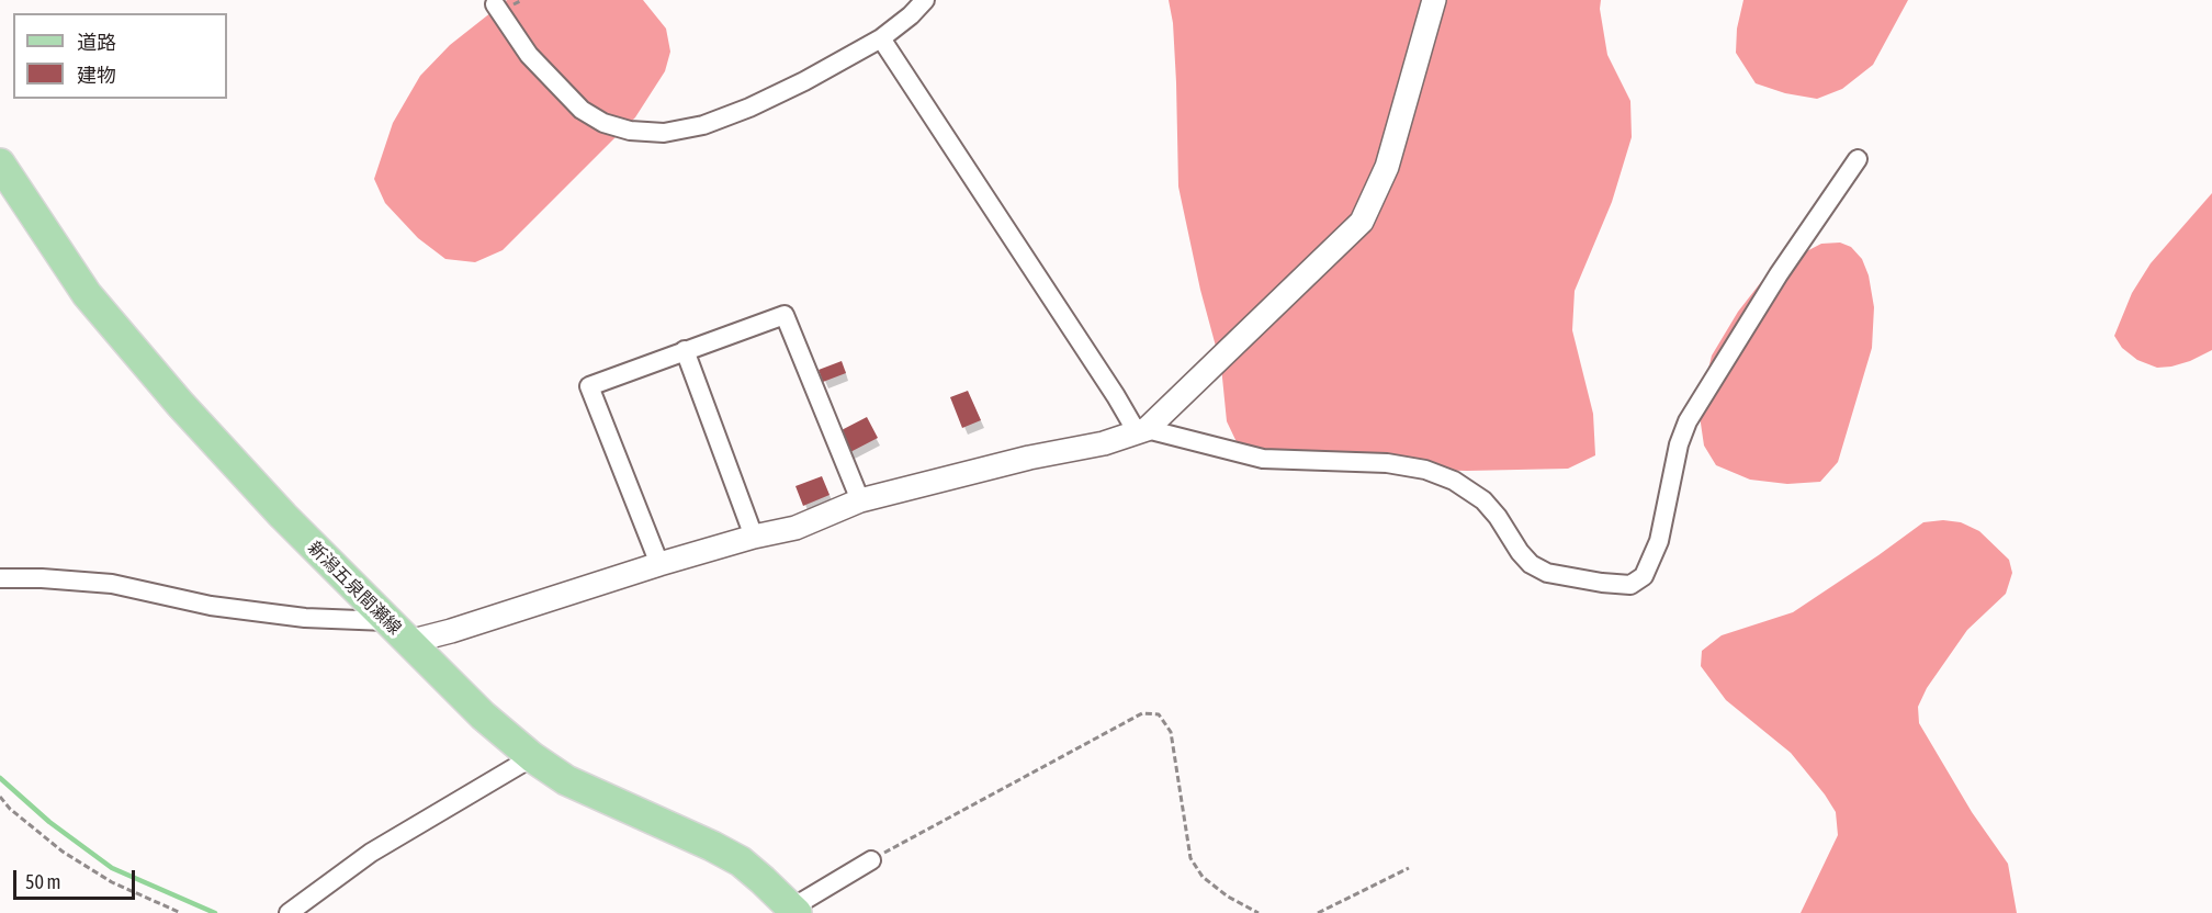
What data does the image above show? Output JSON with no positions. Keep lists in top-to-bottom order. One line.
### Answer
{"streets":{"main road":["新潟五泉間瀬線"]},"legend":["道路","建物"],"scale_bar":"50 m"}
